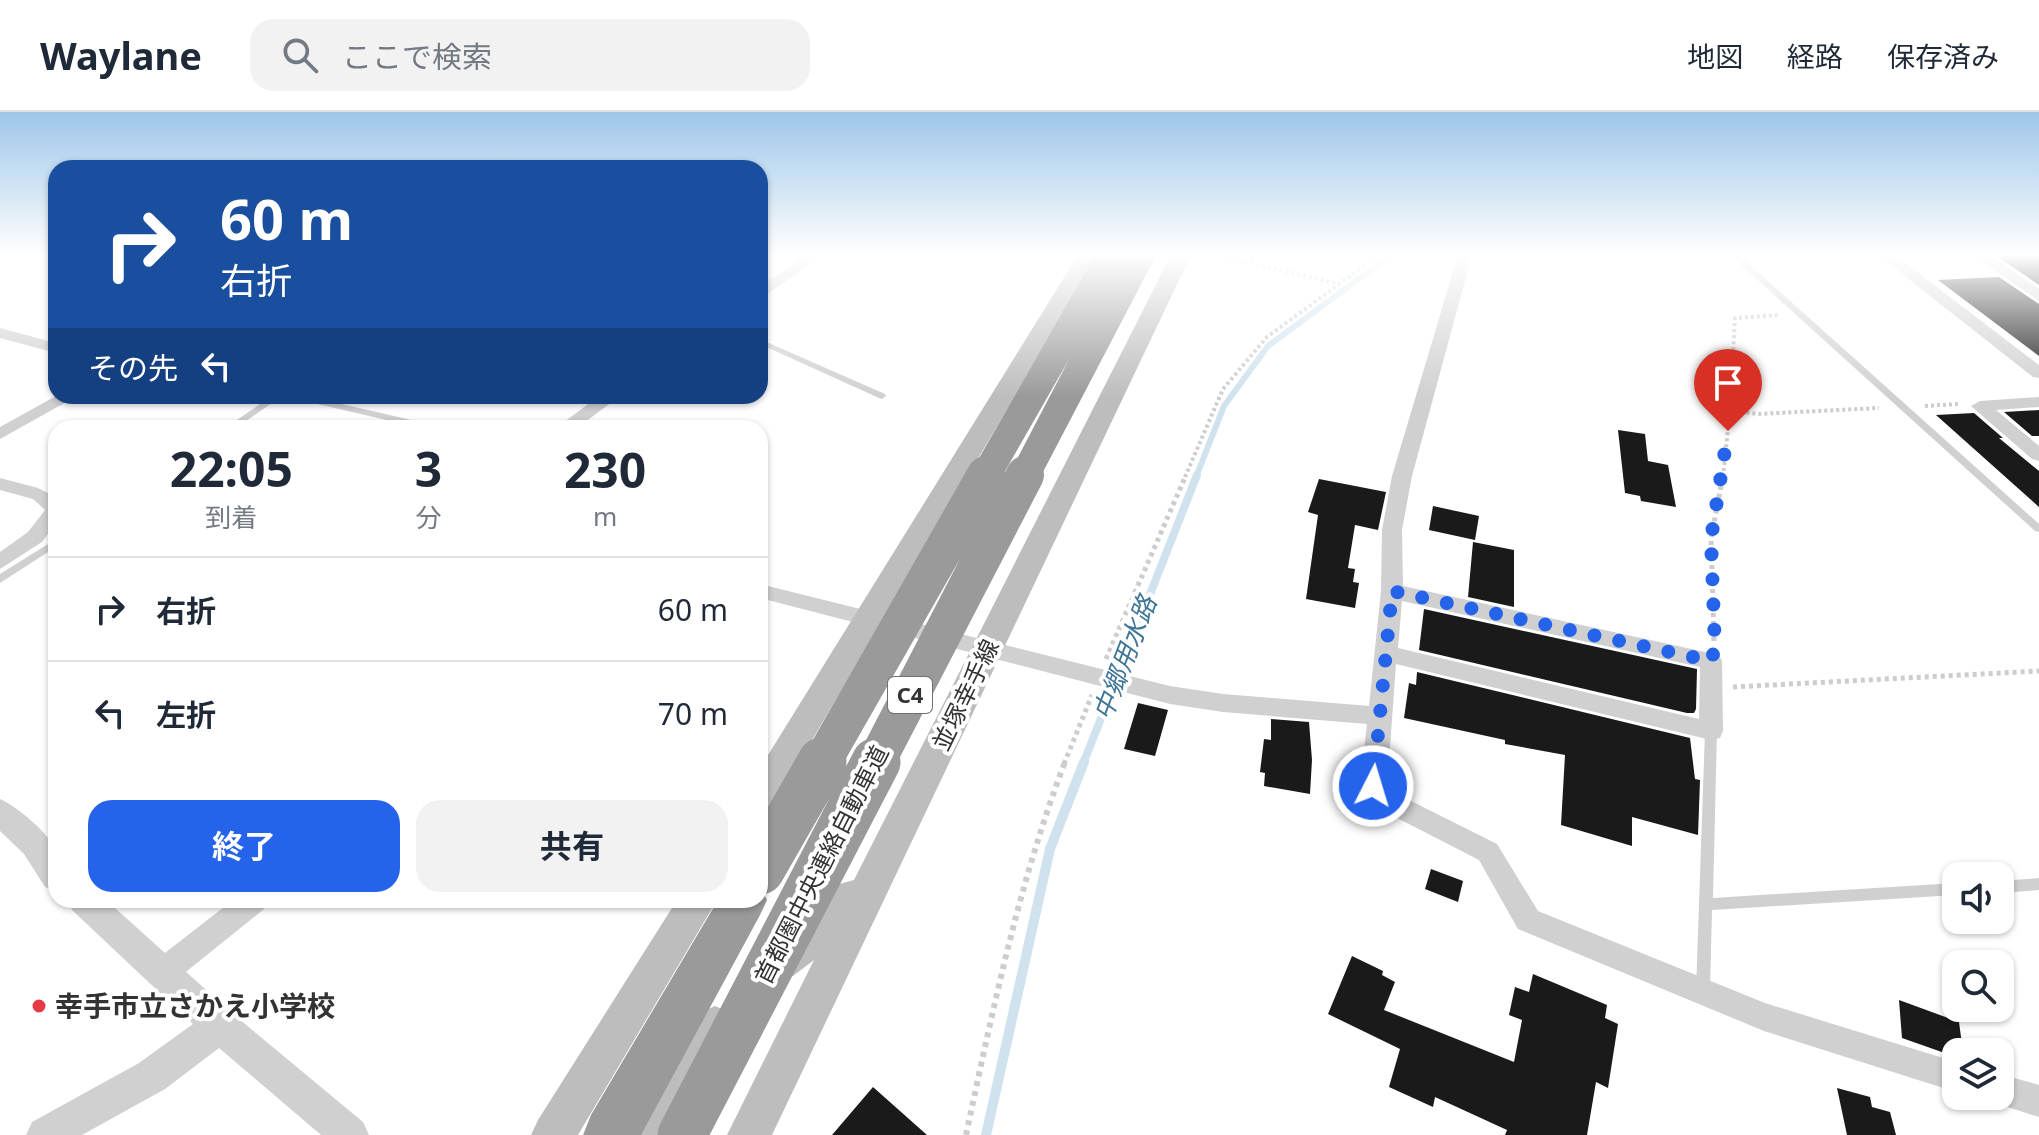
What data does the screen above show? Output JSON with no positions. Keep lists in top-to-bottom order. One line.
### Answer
{"streets":{"highway":["C4","首都圏中央連絡自動車道"],"main road":["並塚幸手線"]},"water":["中郷用水路"],"places":["幸手市立さかえ小学校"],"page":{"header":"Waylane","search":"ここで検索","nav":["地図","経路","保存済み"],"turn":["60 m","右折"],"then":"その先","eta":["22:05","到着","3","分","230","m"],"list":[{"name":"右折","value":"60 m"},{"name":"左折","value":"70 m"}],"buttons":["終了","共有"]}}
